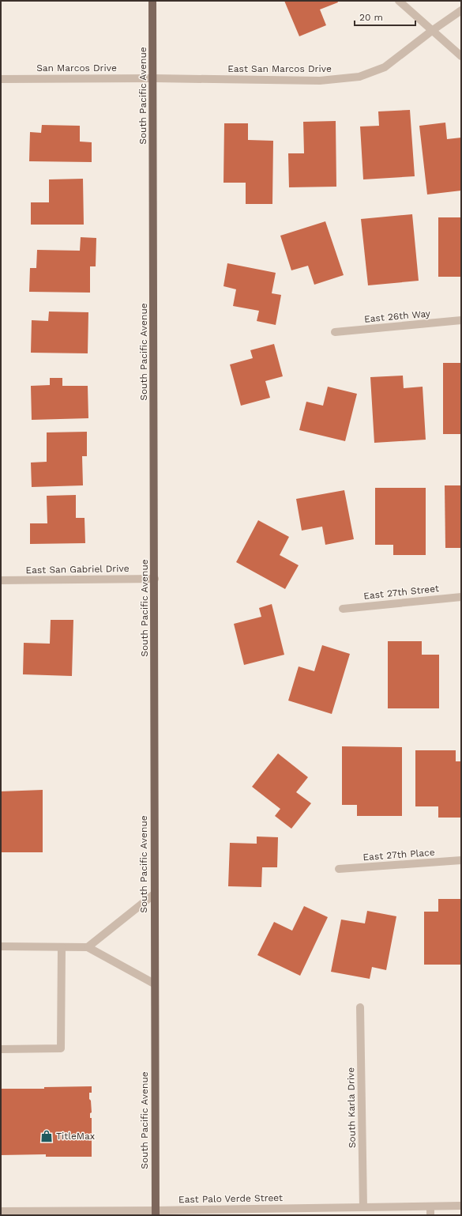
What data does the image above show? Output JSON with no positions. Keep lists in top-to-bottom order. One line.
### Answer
{"streets":{"main road":["South Pacific Avenue"],"street":["San Marcos Drive","East San Marcos Drive","East 26th Way","East San Gabriel Drive","East 27th Street","East 27th Place","South Karla Drive","East Palo Verde Street"]},"crossings":[["San Marcos Drive","East San Marcos Drive"],["San Marcos Drive","South Pacific Avenue"],["East San Marcos Drive","South Pacific Avenue"],["South Pacific Avenue","East San Gabriel Drive"],["South Pacific Avenue","East Palo Verde Street"],["South Karla Drive","East Palo Verde Street"]],"places":{"shop":["TitleMax"]},"scale_bar":"20 m"}
